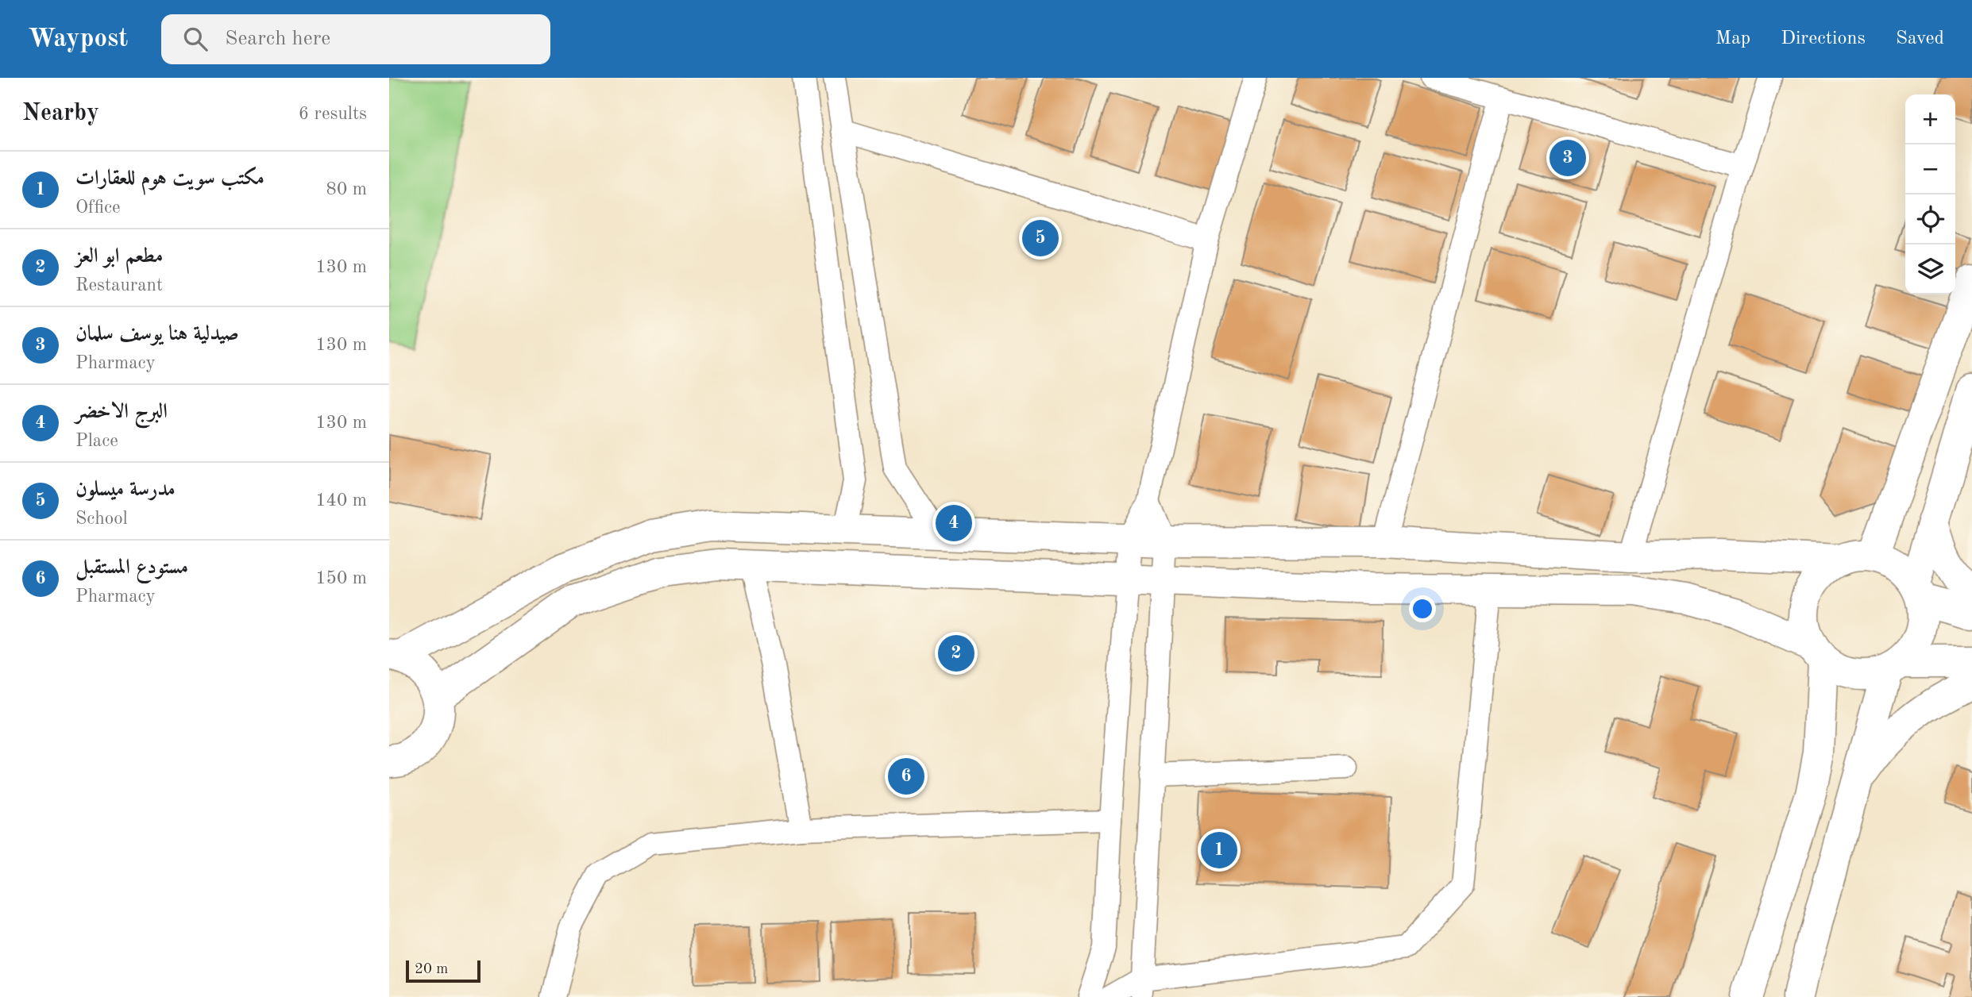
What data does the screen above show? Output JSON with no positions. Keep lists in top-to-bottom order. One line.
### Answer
{"scale_bar":"20 m","page":{"header":"Waypost","search":"Search here","nav":["Map","Directions","Saved"],"heading":["Nearby","6 results"],"map_buttons":["+","−"],"pins":["3","5","4","2","6","1"],"list":[{"mark":"1","name":"مكتب سويت هوم للعقارات","note":"Office","value":"80 m"},{"mark":"2","name":"مطعم ابو العز","note":"Restaurant","value":"130 m"},{"mark":"3","name":"صيدلية هنا يوسف سلمان","note":"Pharmacy","value":"130 m"},{"mark":"4","name":"البرج الاخضر","note":"Place","value":"130 m"},{"mark":"5","name":"مدرسة ميسلون","note":"School","value":"140 m"},{"mark":"6","name":"مستودع المستقبل","note":"Pharmacy","value":"150 m"}],"scale":"20 m"}}
